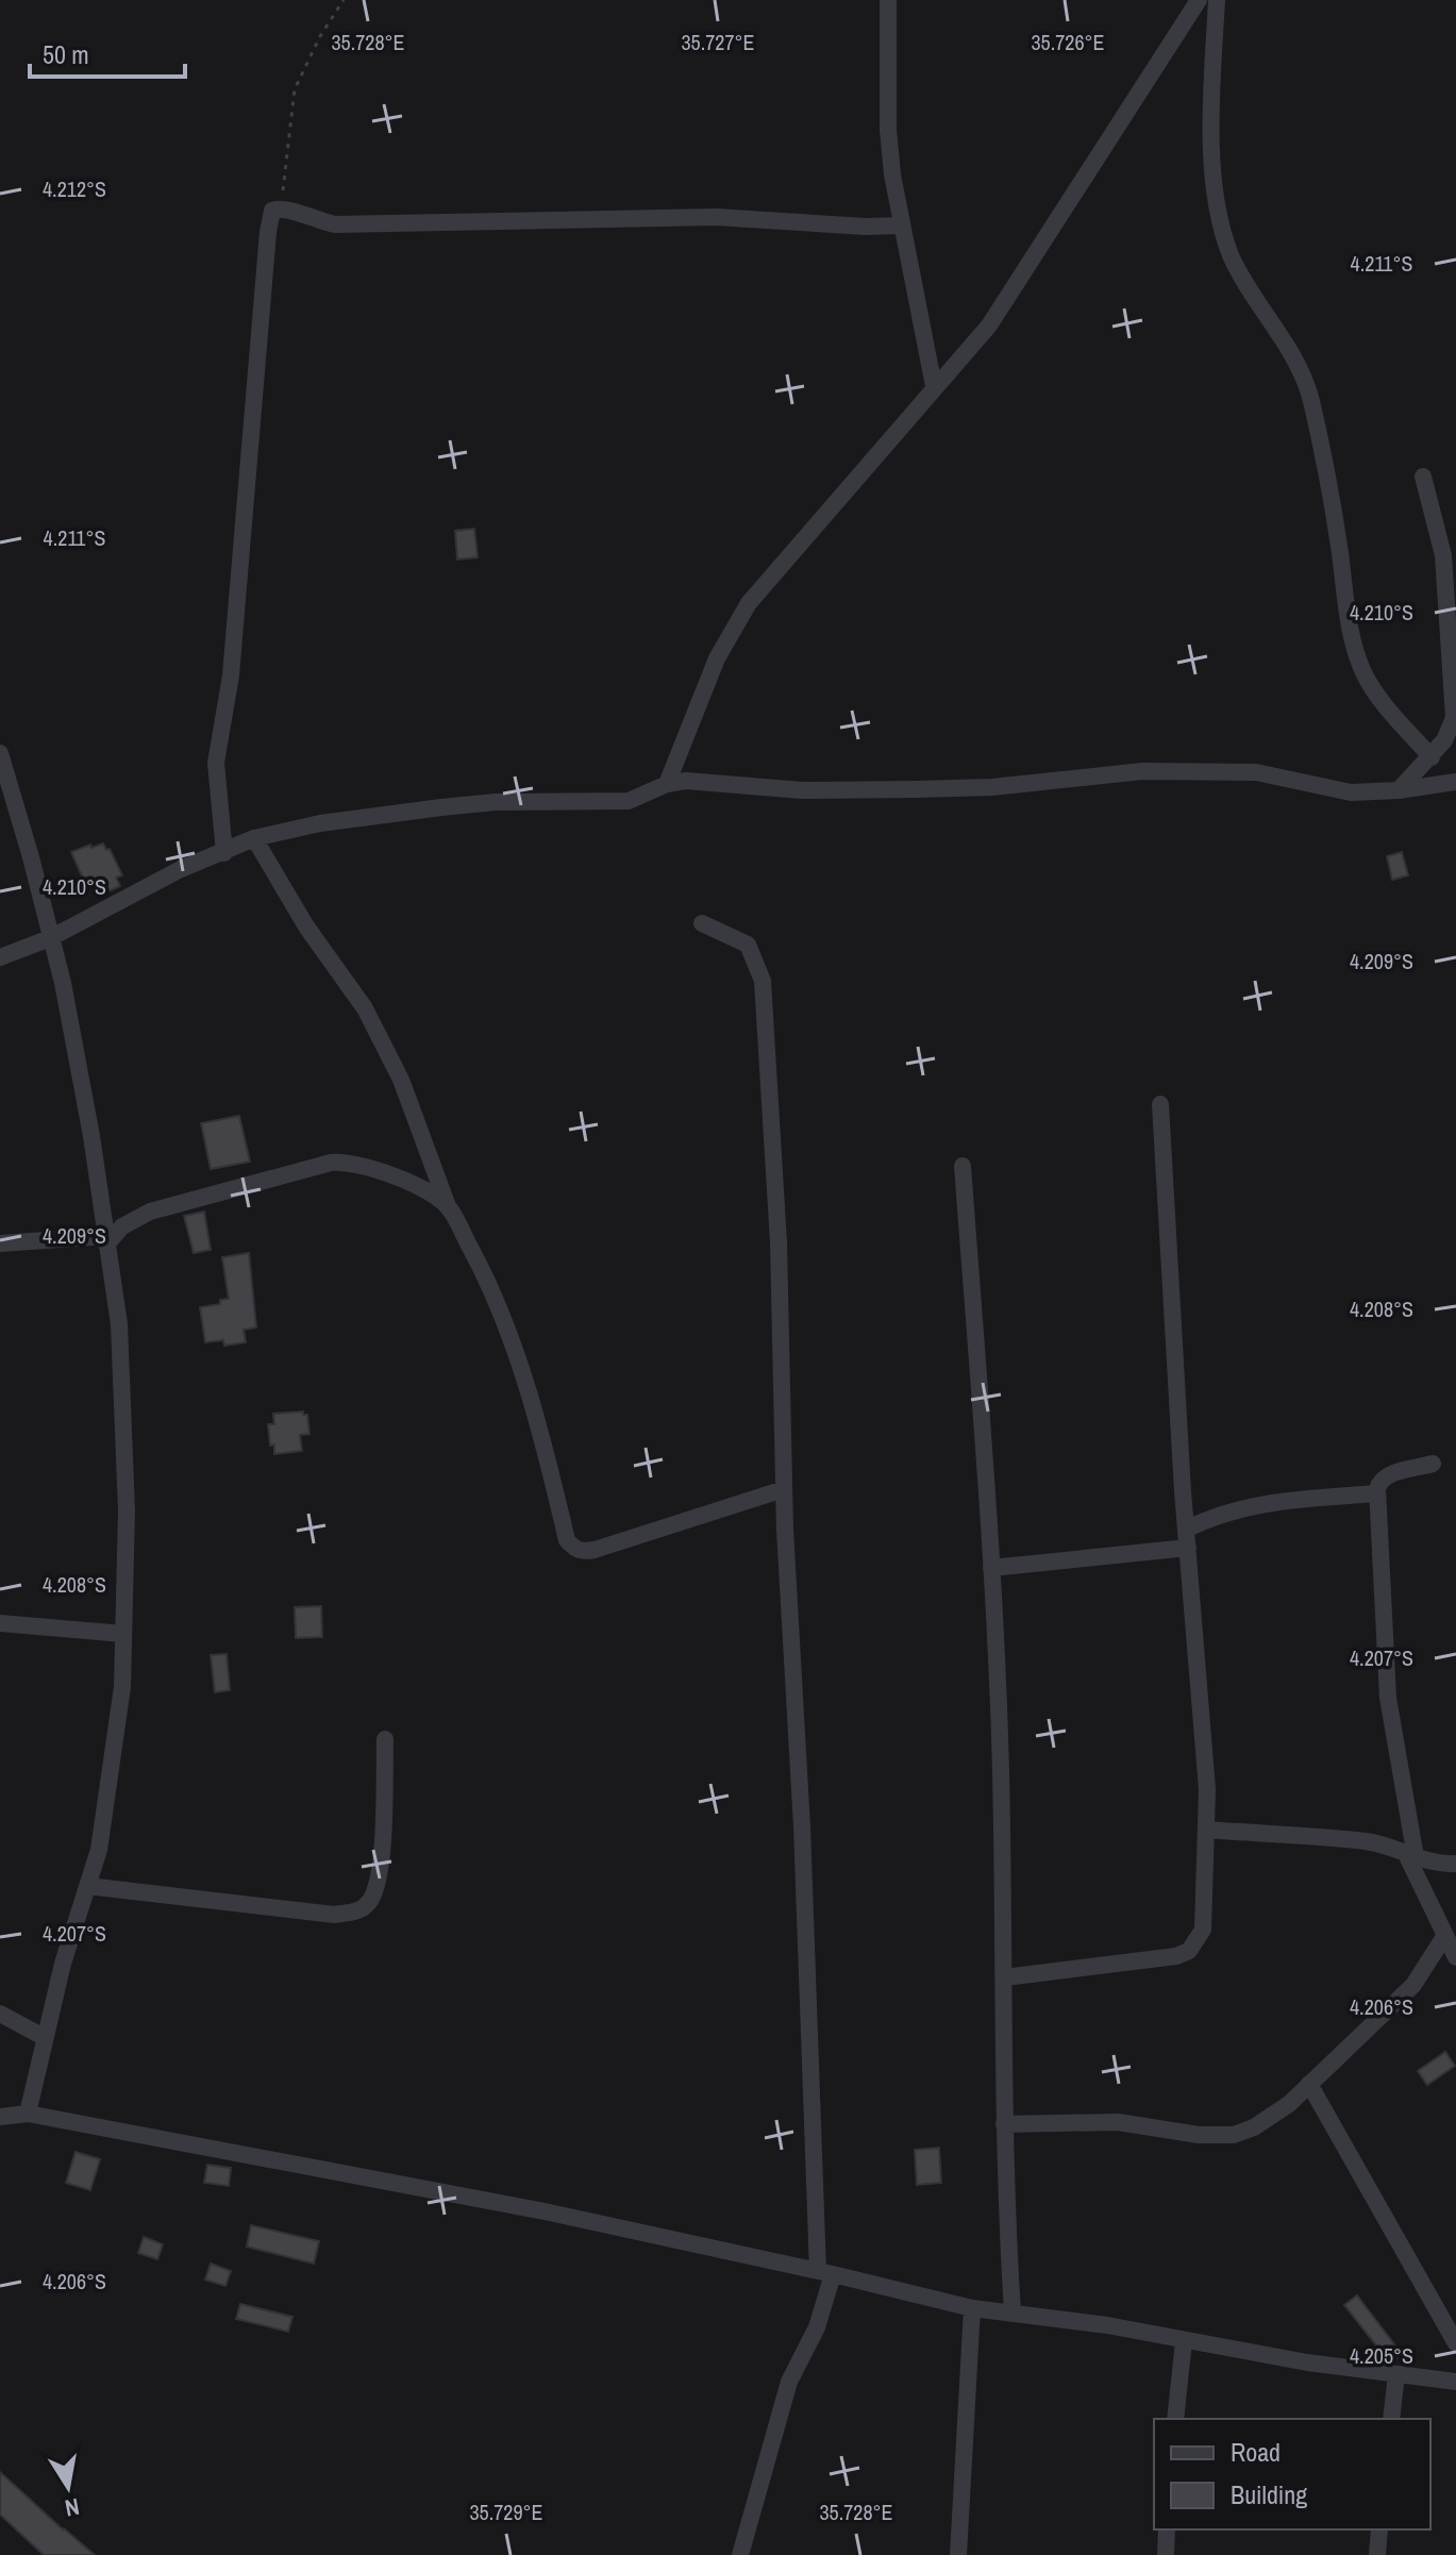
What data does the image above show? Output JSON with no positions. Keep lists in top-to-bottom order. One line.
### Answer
{"legend":["Road","Building"],"scale_bar":"50 m","north":"bottom","coordinates":["35.728°E","35.727°E","35.726°E","4.212°S","4.211°S","4.210°S","4.209°S","4.208°S","4.207°S","4.206°S","4.205°S","35.729°E"]}
